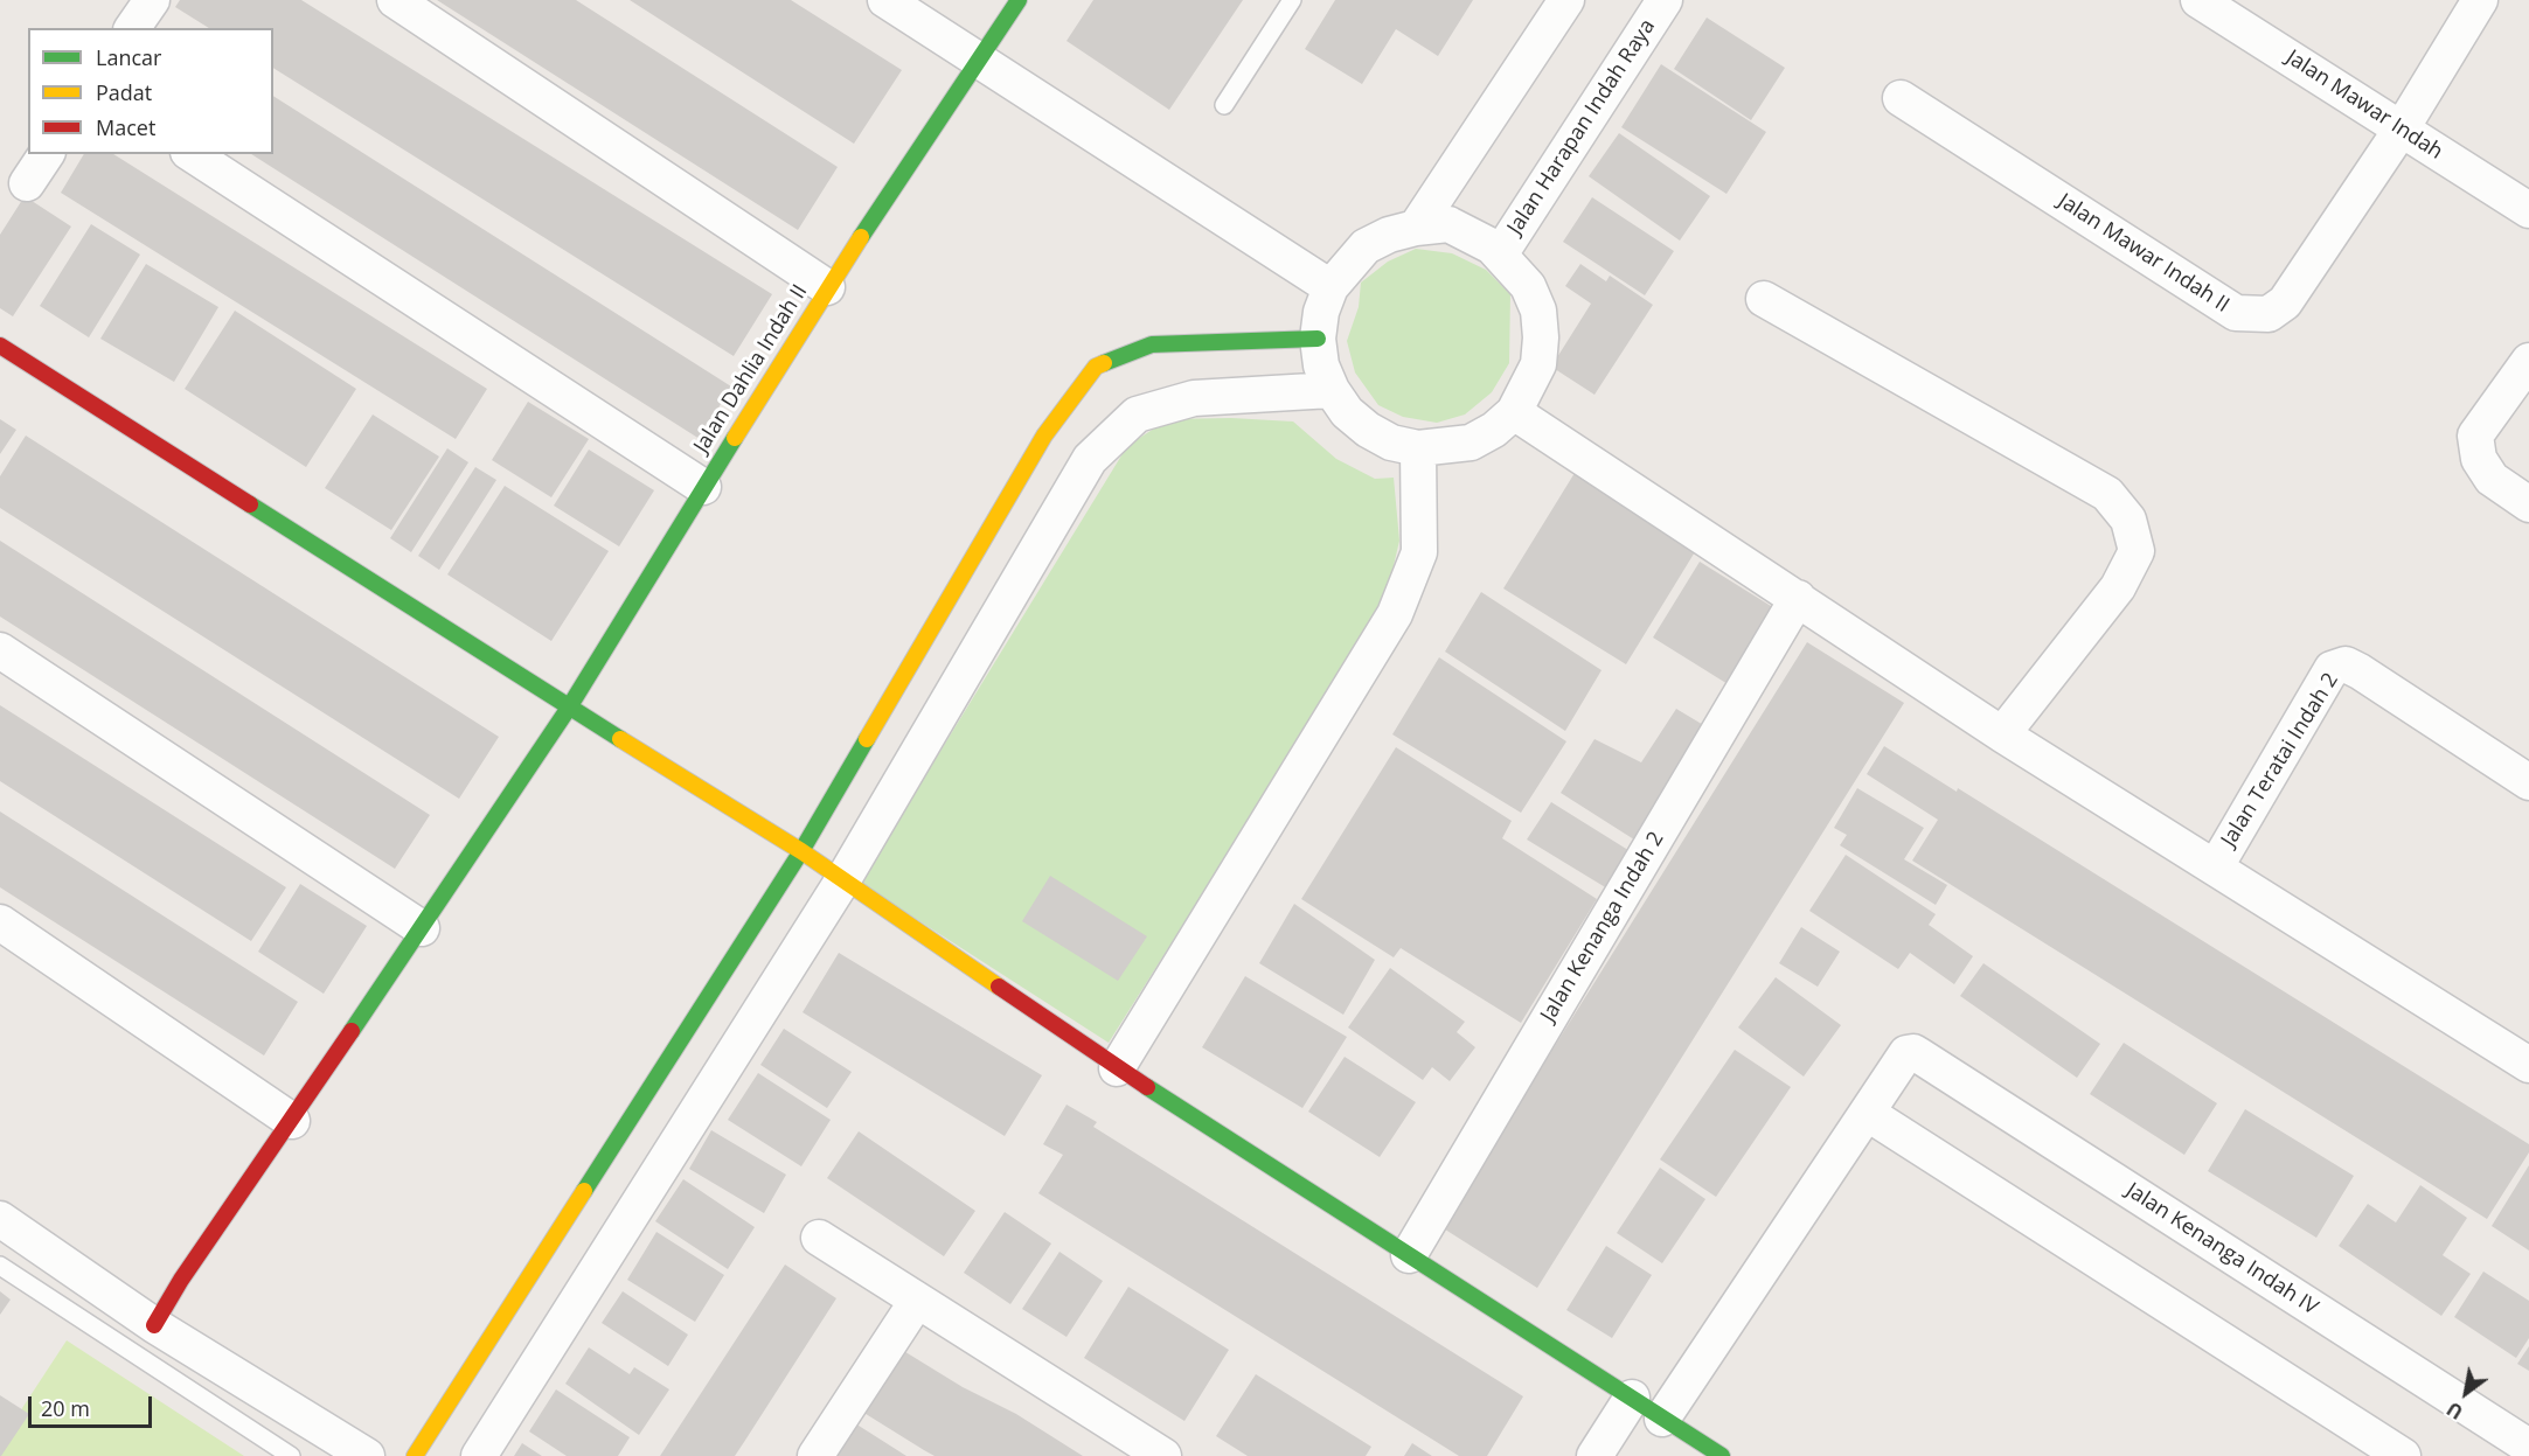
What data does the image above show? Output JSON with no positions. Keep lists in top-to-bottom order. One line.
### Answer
{"streets":{"street":["Jalan Mawar Indah","Jalan Harapan Indah Raya","Jalan Mawar Indah II","Jalan Dahlia Indah II","Jalan Teratai Indah 2","Jalan Kenanga Indah 2","Jalan Kenanga Indah IV"]},"crossings":[["Jalan Mawar Indah","Jalan Mawar Indah II"]],"legend":["Lancar","Padat","Macet"],"scale_bar":"20 m","north":"bottom left"}
